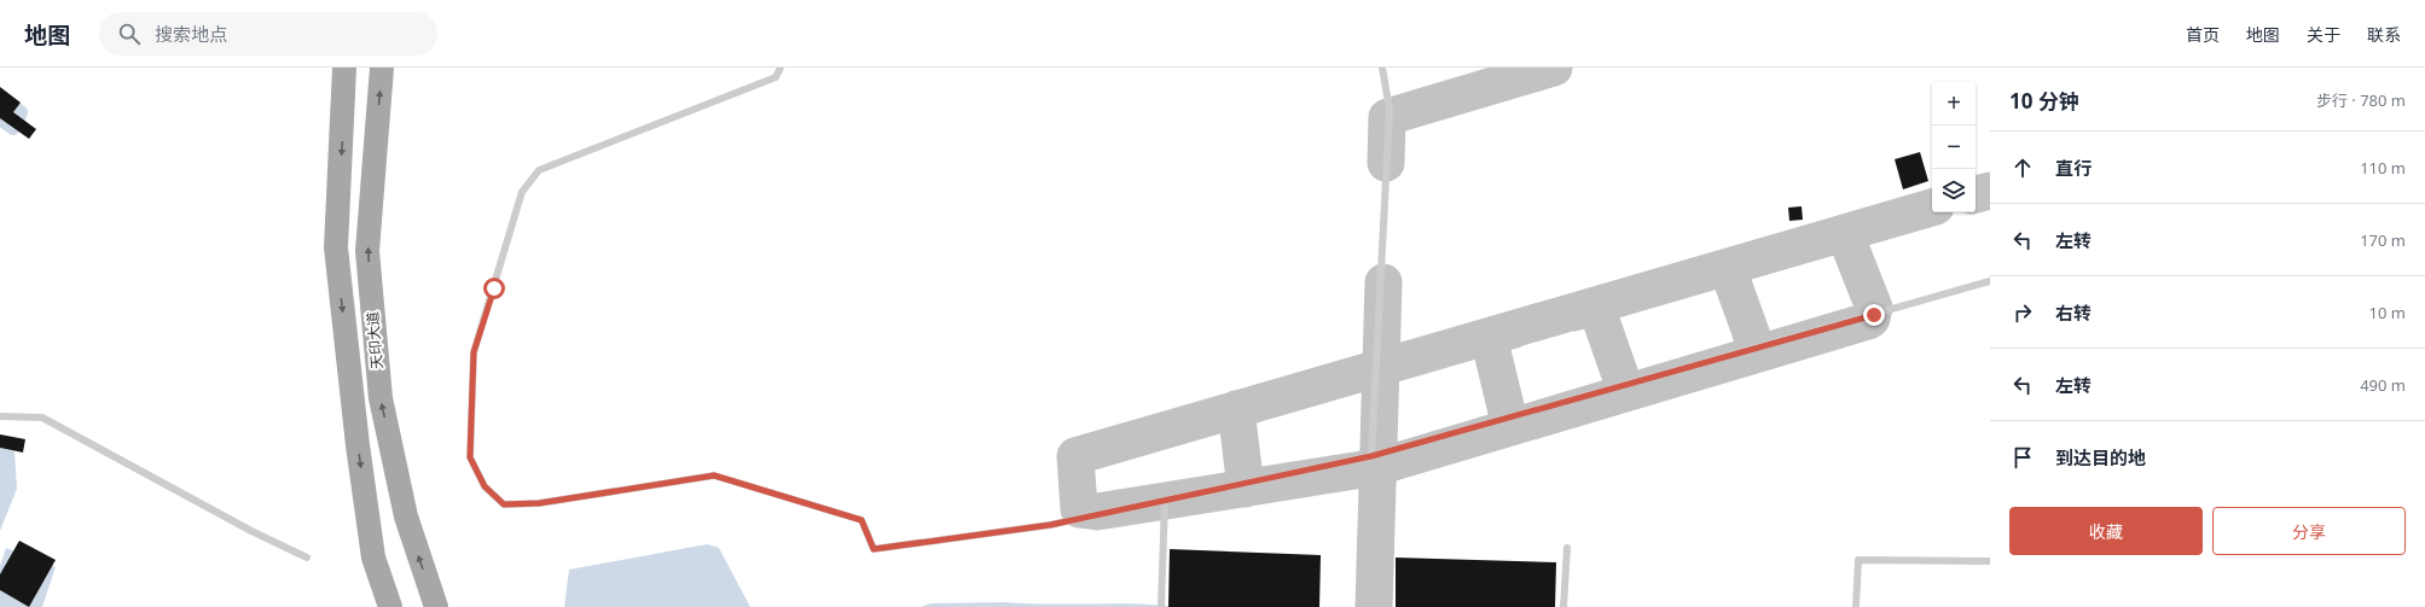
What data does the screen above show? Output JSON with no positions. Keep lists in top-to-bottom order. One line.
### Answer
{"streets":{"main road":["天印大道"]},"page":{"header":"地图","search":"搜索地点","nav":["首页","地图","关于","联系"],"heading":["10 分钟","步行 · 780 m"],"map_buttons":["+","−"],"list":[["直行","110 m"],["左转","170 m"],["右转","10 m"],["左转","490 m"],"到达目的地"],"buttons":["收藏","分享"]}}
